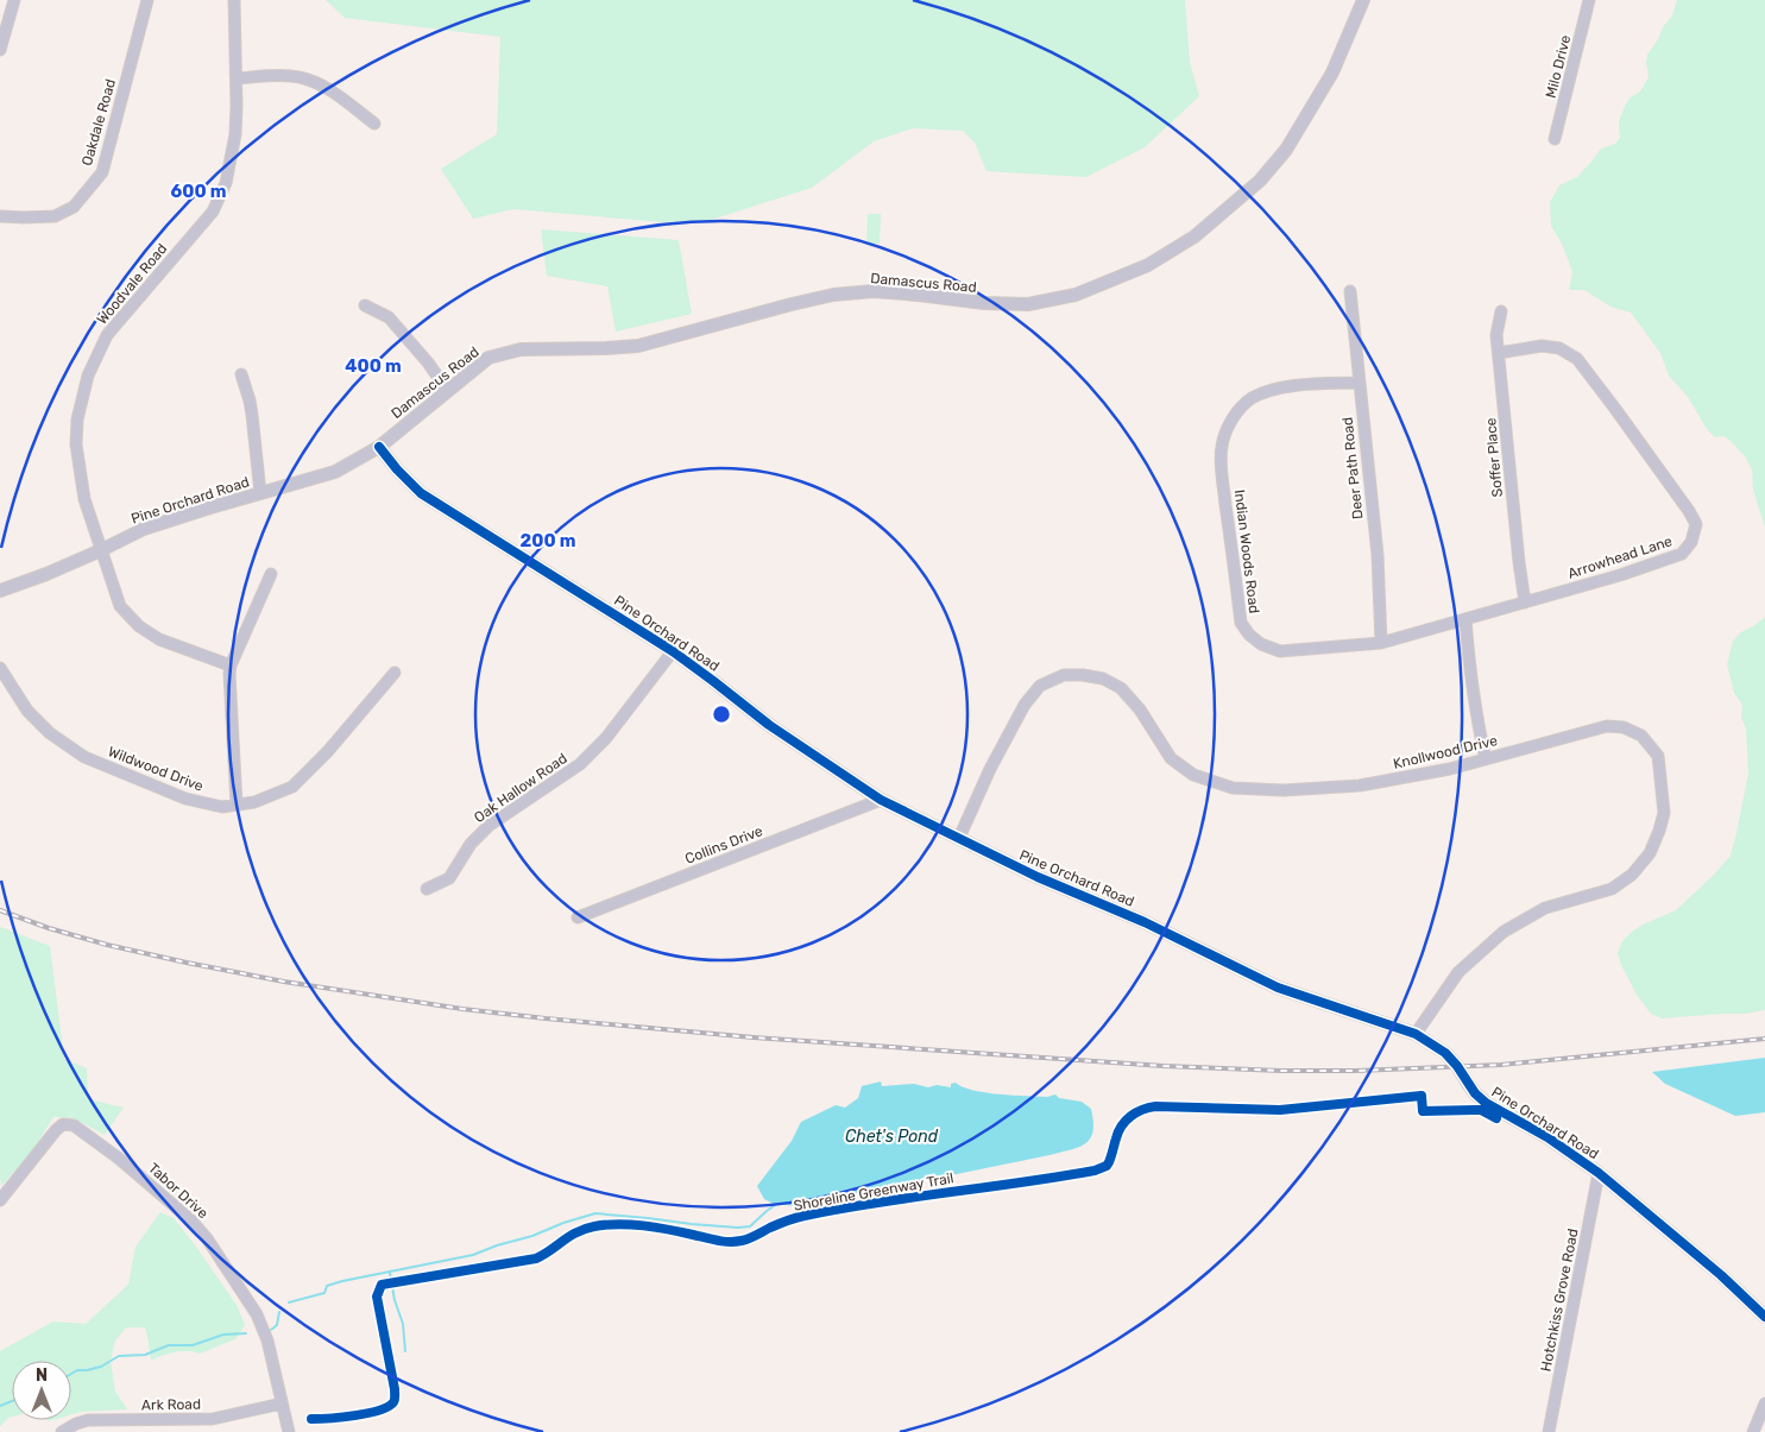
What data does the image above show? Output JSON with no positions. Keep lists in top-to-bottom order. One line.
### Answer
{"streets":{"street":["Milo Drive","Oakdale Road","Damascus Road","Woodvale Road","Soffer Place","Deer Path Road","Pine Orchard Road","Indian Woods Road","Arrowhead Lane","Knollwood Drive","Wildwood Drive","Oak Hallow Road","Collins Drive","Tabor Drive","Hotchkiss Grove Road","Ark Road"],"cycle path":["Shoreline Greenway Trail"]},"crossings":[["Damascus Road","Pine Orchard Road"],["Woodvale Road","Pine Orchard Road"],["Soffer Place","Arrowhead Lane"],["Deer Path Road","Indian Woods Road"],["Pine Orchard Road","Knollwood Drive"],["Pine Orchard Road","Oak Hallow Road"],["Pine Orchard Road","Collins Drive"],["Pine Orchard Road","Hotchkiss Grove Road"],["Indian Woods Road","Arrowhead Lane"],["Tabor Drive","Ark Road"]],"water":["Chet's Pond"],"north":"top","rings":["600 m","400 m","200 m"]}
